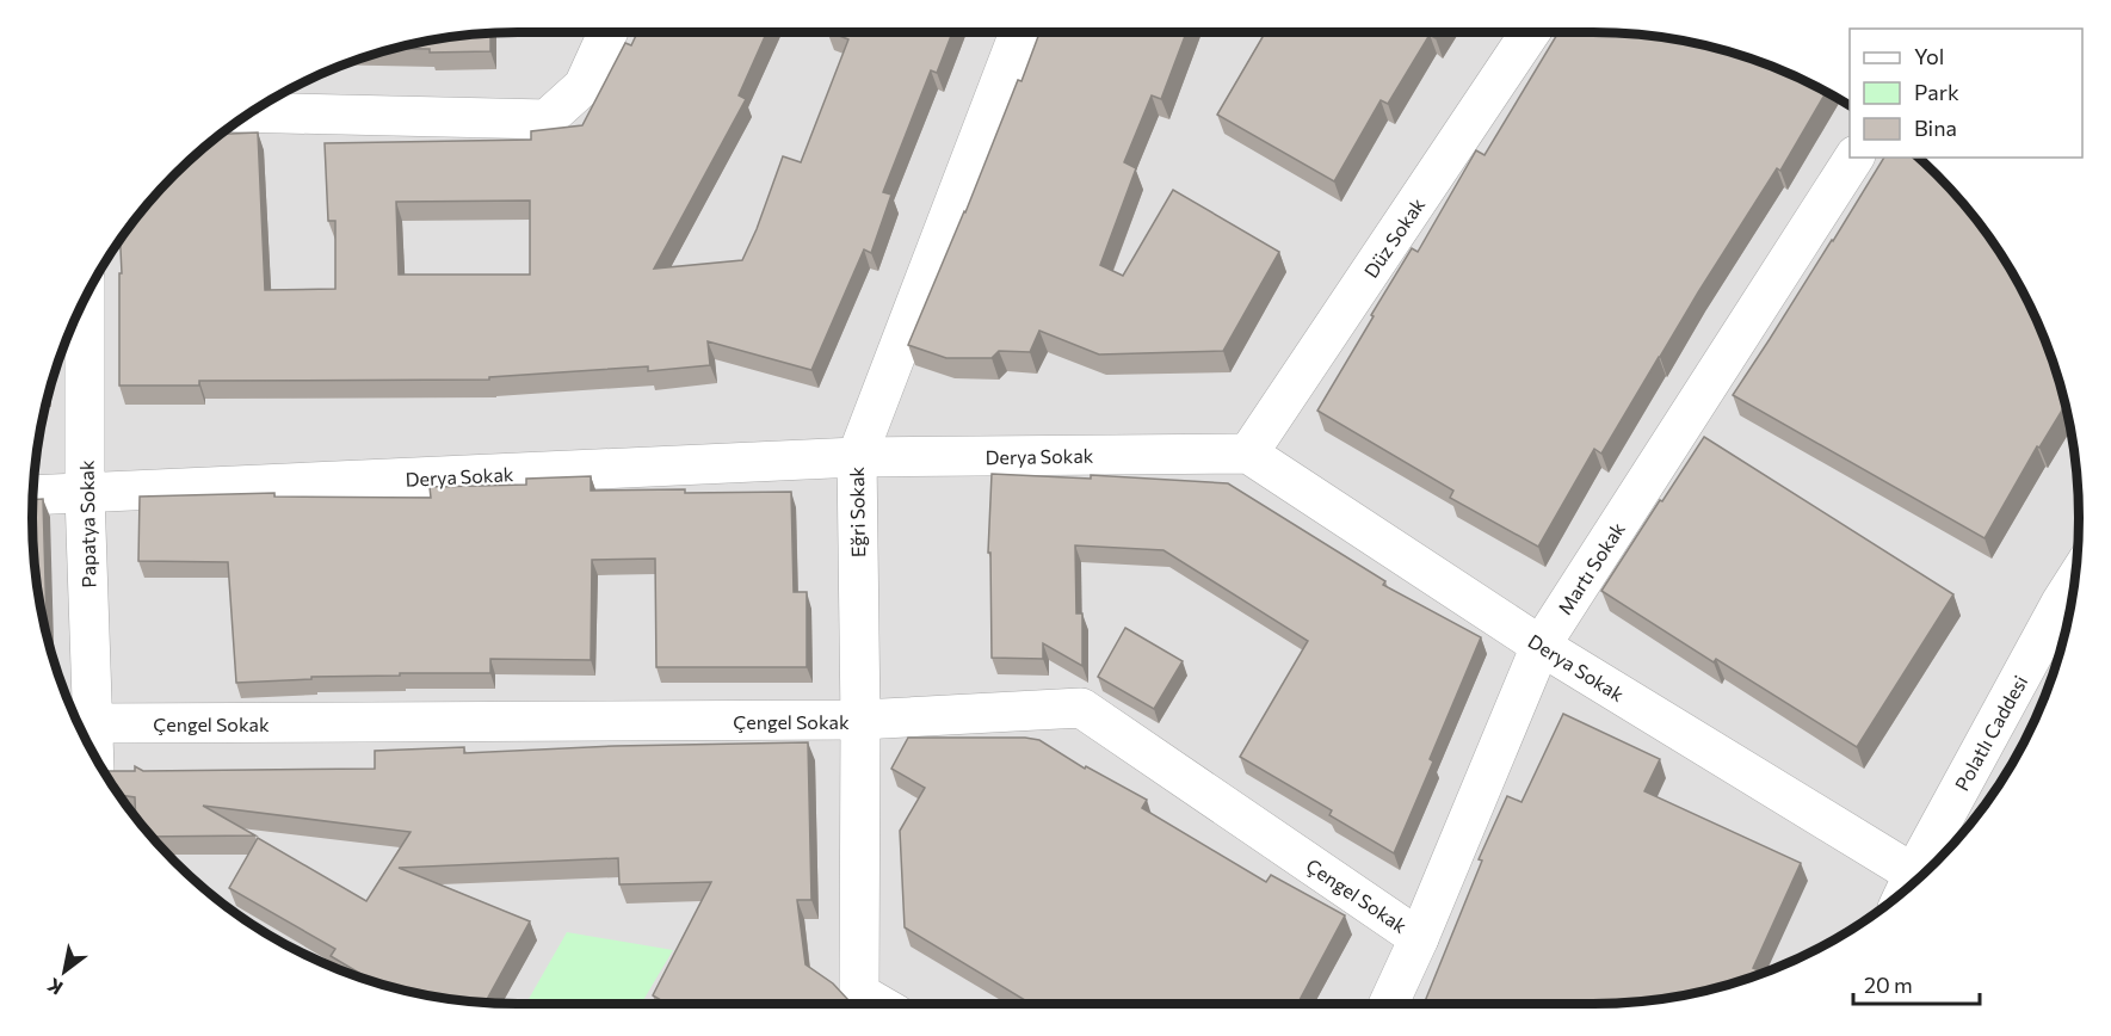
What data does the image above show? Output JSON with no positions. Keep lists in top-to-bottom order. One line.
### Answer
{"streets":{"street":["Düz Sokak","Derya Sokak","Eğri Sokak","Papatya Sokak","Martı Sokak","Çengel Sokak","Polatlı Caddesi"]},"crossings":[["Düz Sokak","Derya Sokak"],["Derya Sokak","Eğri Sokak"],["Derya Sokak","Papatya Sokak"],["Derya Sokak","Martı Sokak"],["Eğri Sokak","Çengel Sokak"],["Papatya Sokak","Çengel Sokak"],["Martı Sokak","Çengel Sokak"]],"legend":["Yol","Park","Bina"],"scale_bar":"20 m","north":"bottom left"}
